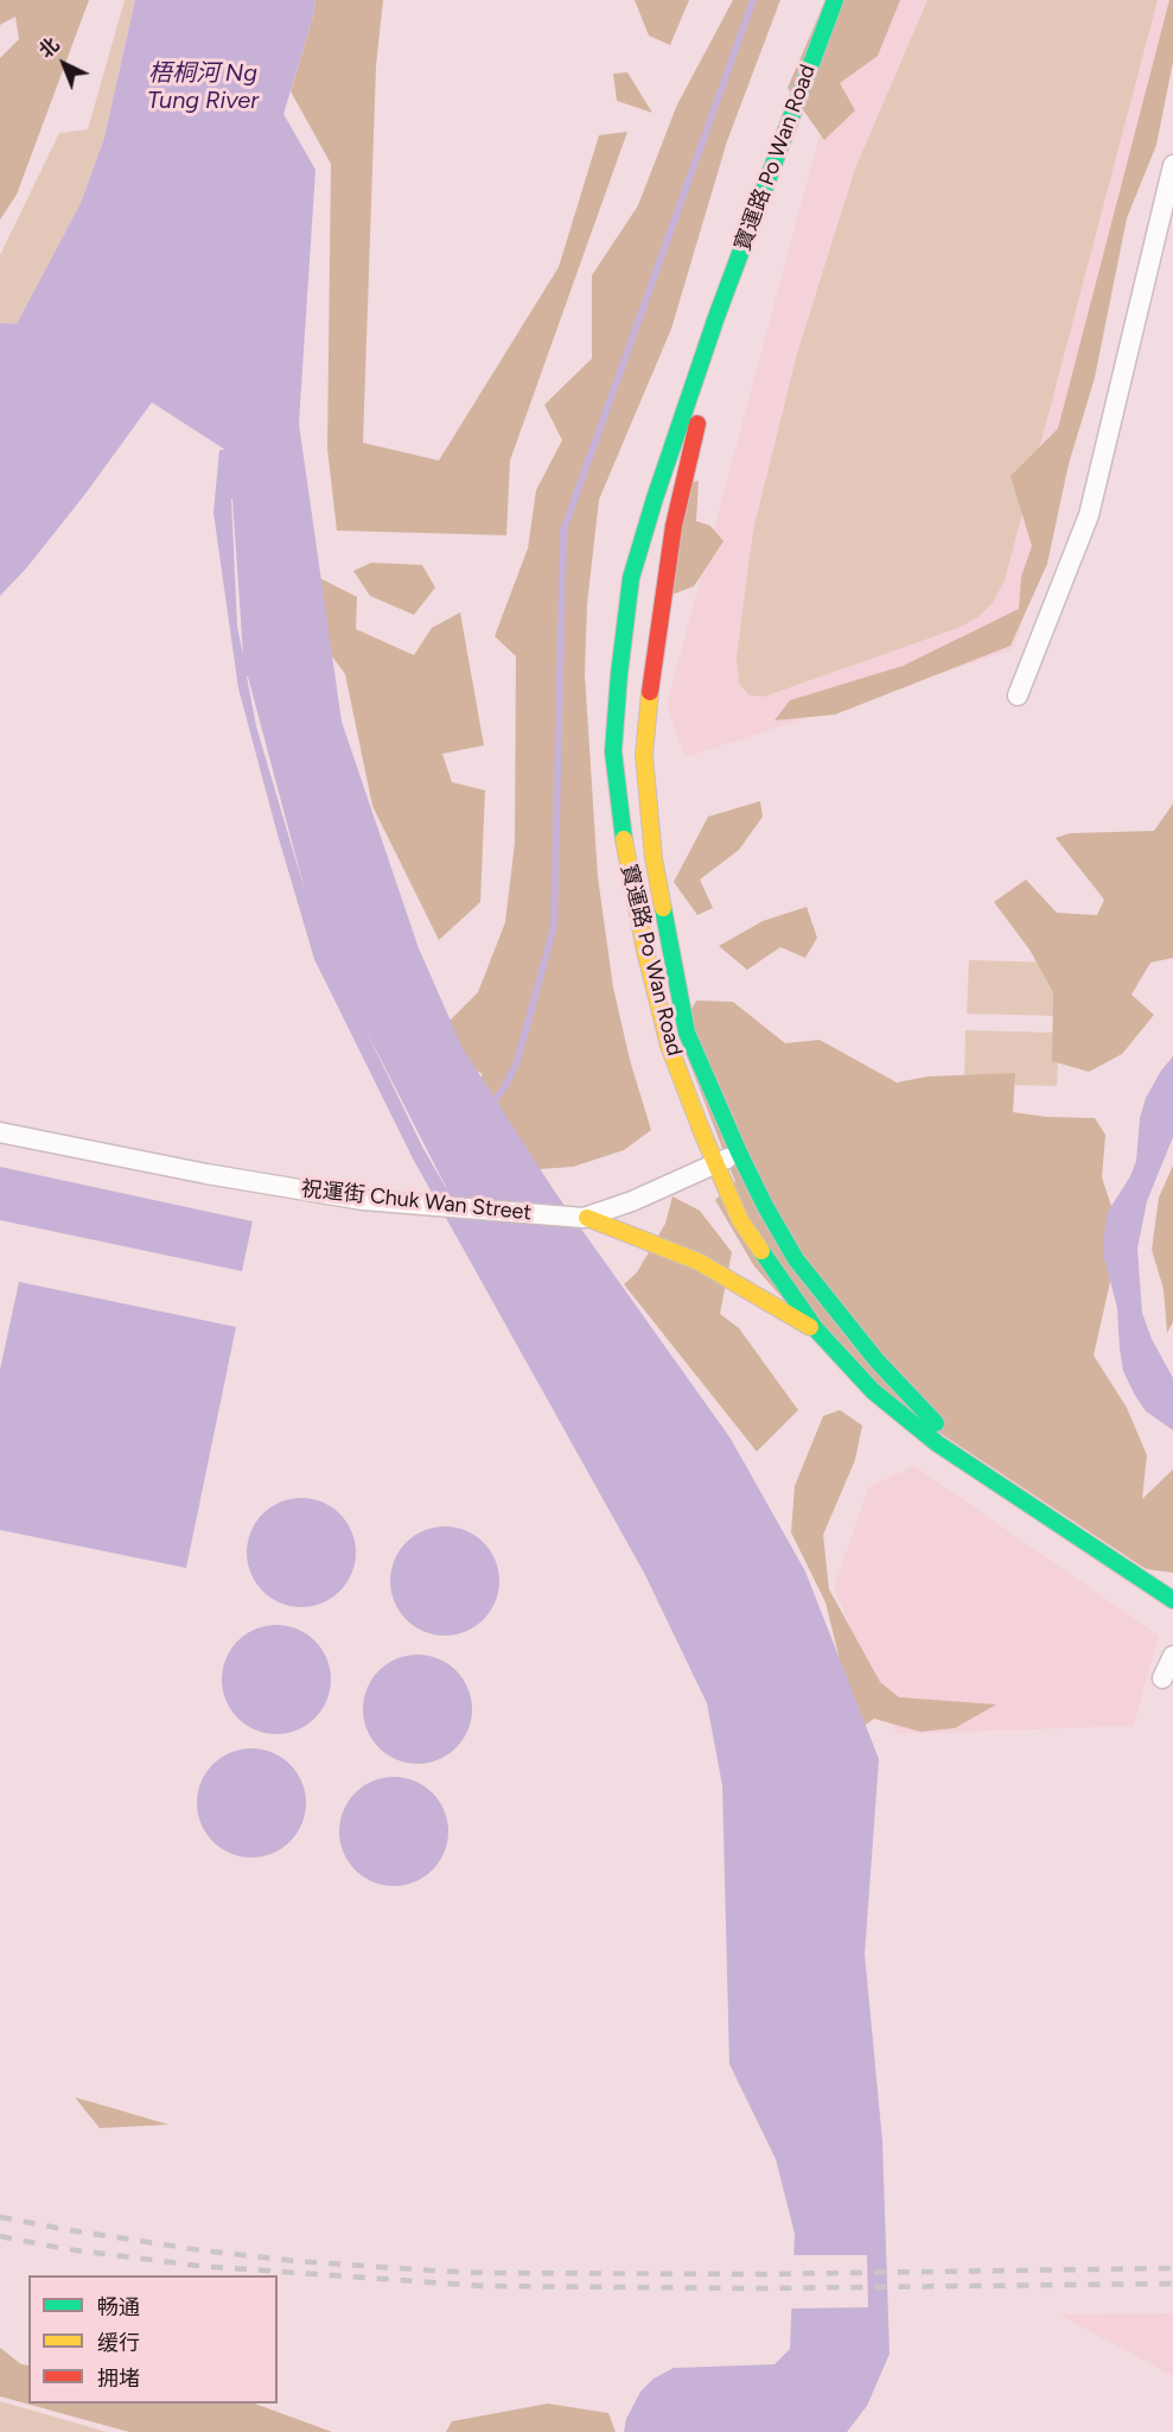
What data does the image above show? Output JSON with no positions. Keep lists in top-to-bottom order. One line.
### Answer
{"streets":{"street":["寶運路 Po Wan Road","祝運街 Chuk Wan Street"]},"crossings":[["寶運路 Po Wan Road","祝運街 Chuk Wan Street"]],"water":["梧桐河 Ng Tung River"],"legend":["畅通","缓行","拥堵"],"north":"top left"}
